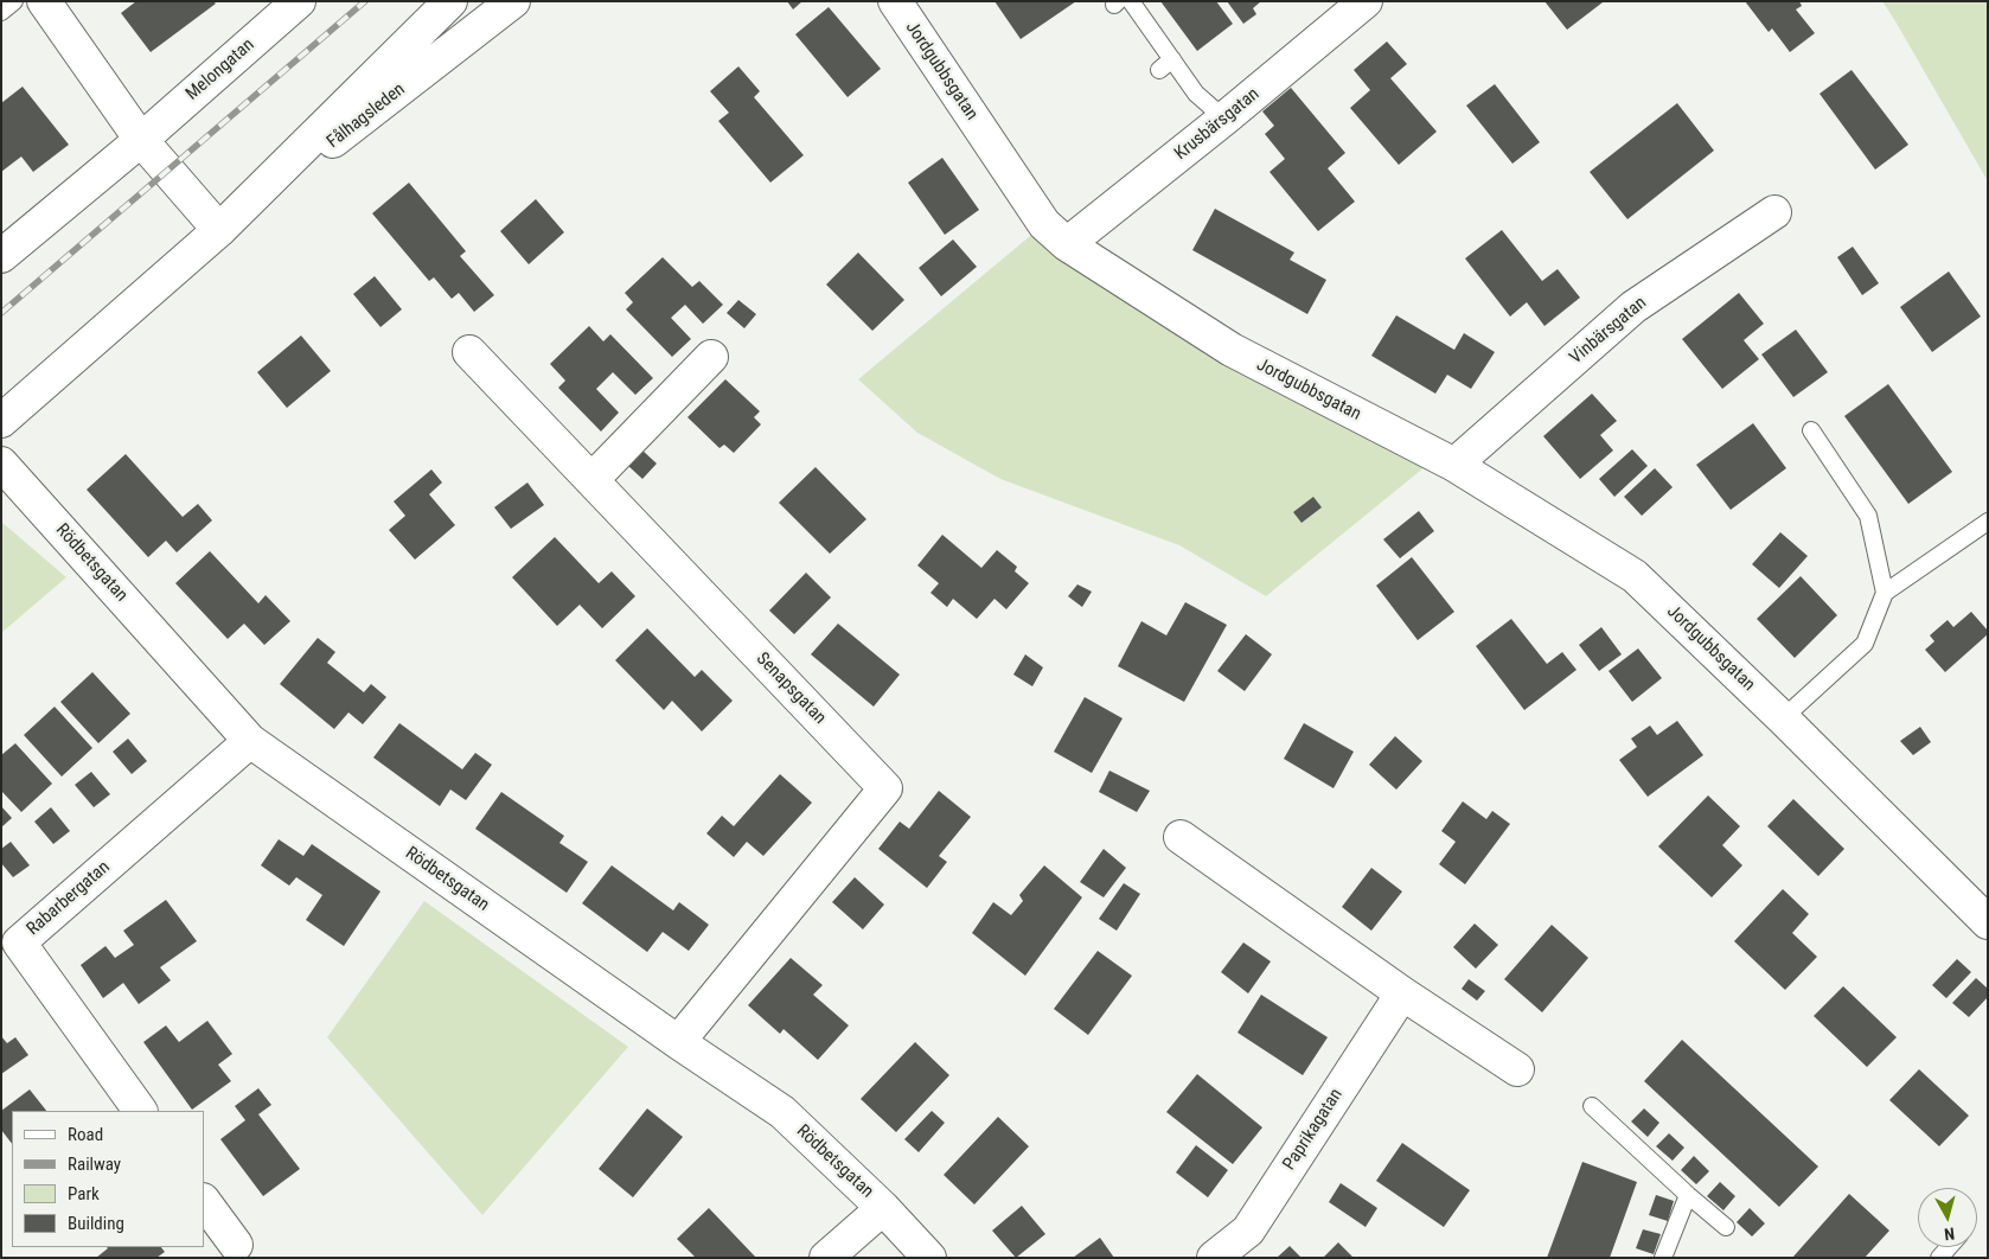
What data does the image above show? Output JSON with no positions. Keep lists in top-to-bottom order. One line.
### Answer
{"streets":{"street":["Melongatan","Jordgubbsgatan","Fålhagsleden","Krusbärsgatan","Vinbärsgatan","Rödbetsgatan","Senapsgatan","Rabarbergatan","Paprikagatan"]},"crossings":[["Jordgubbsgatan","Krusbärsgatan"],["Jordgubbsgatan","Vinbärsgatan"],["Rödbetsgatan","Senapsgatan"],["Rödbetsgatan","Rabarbergatan"]],"legend":["Road","Railway","Park","Building"],"north":"bottom"}
